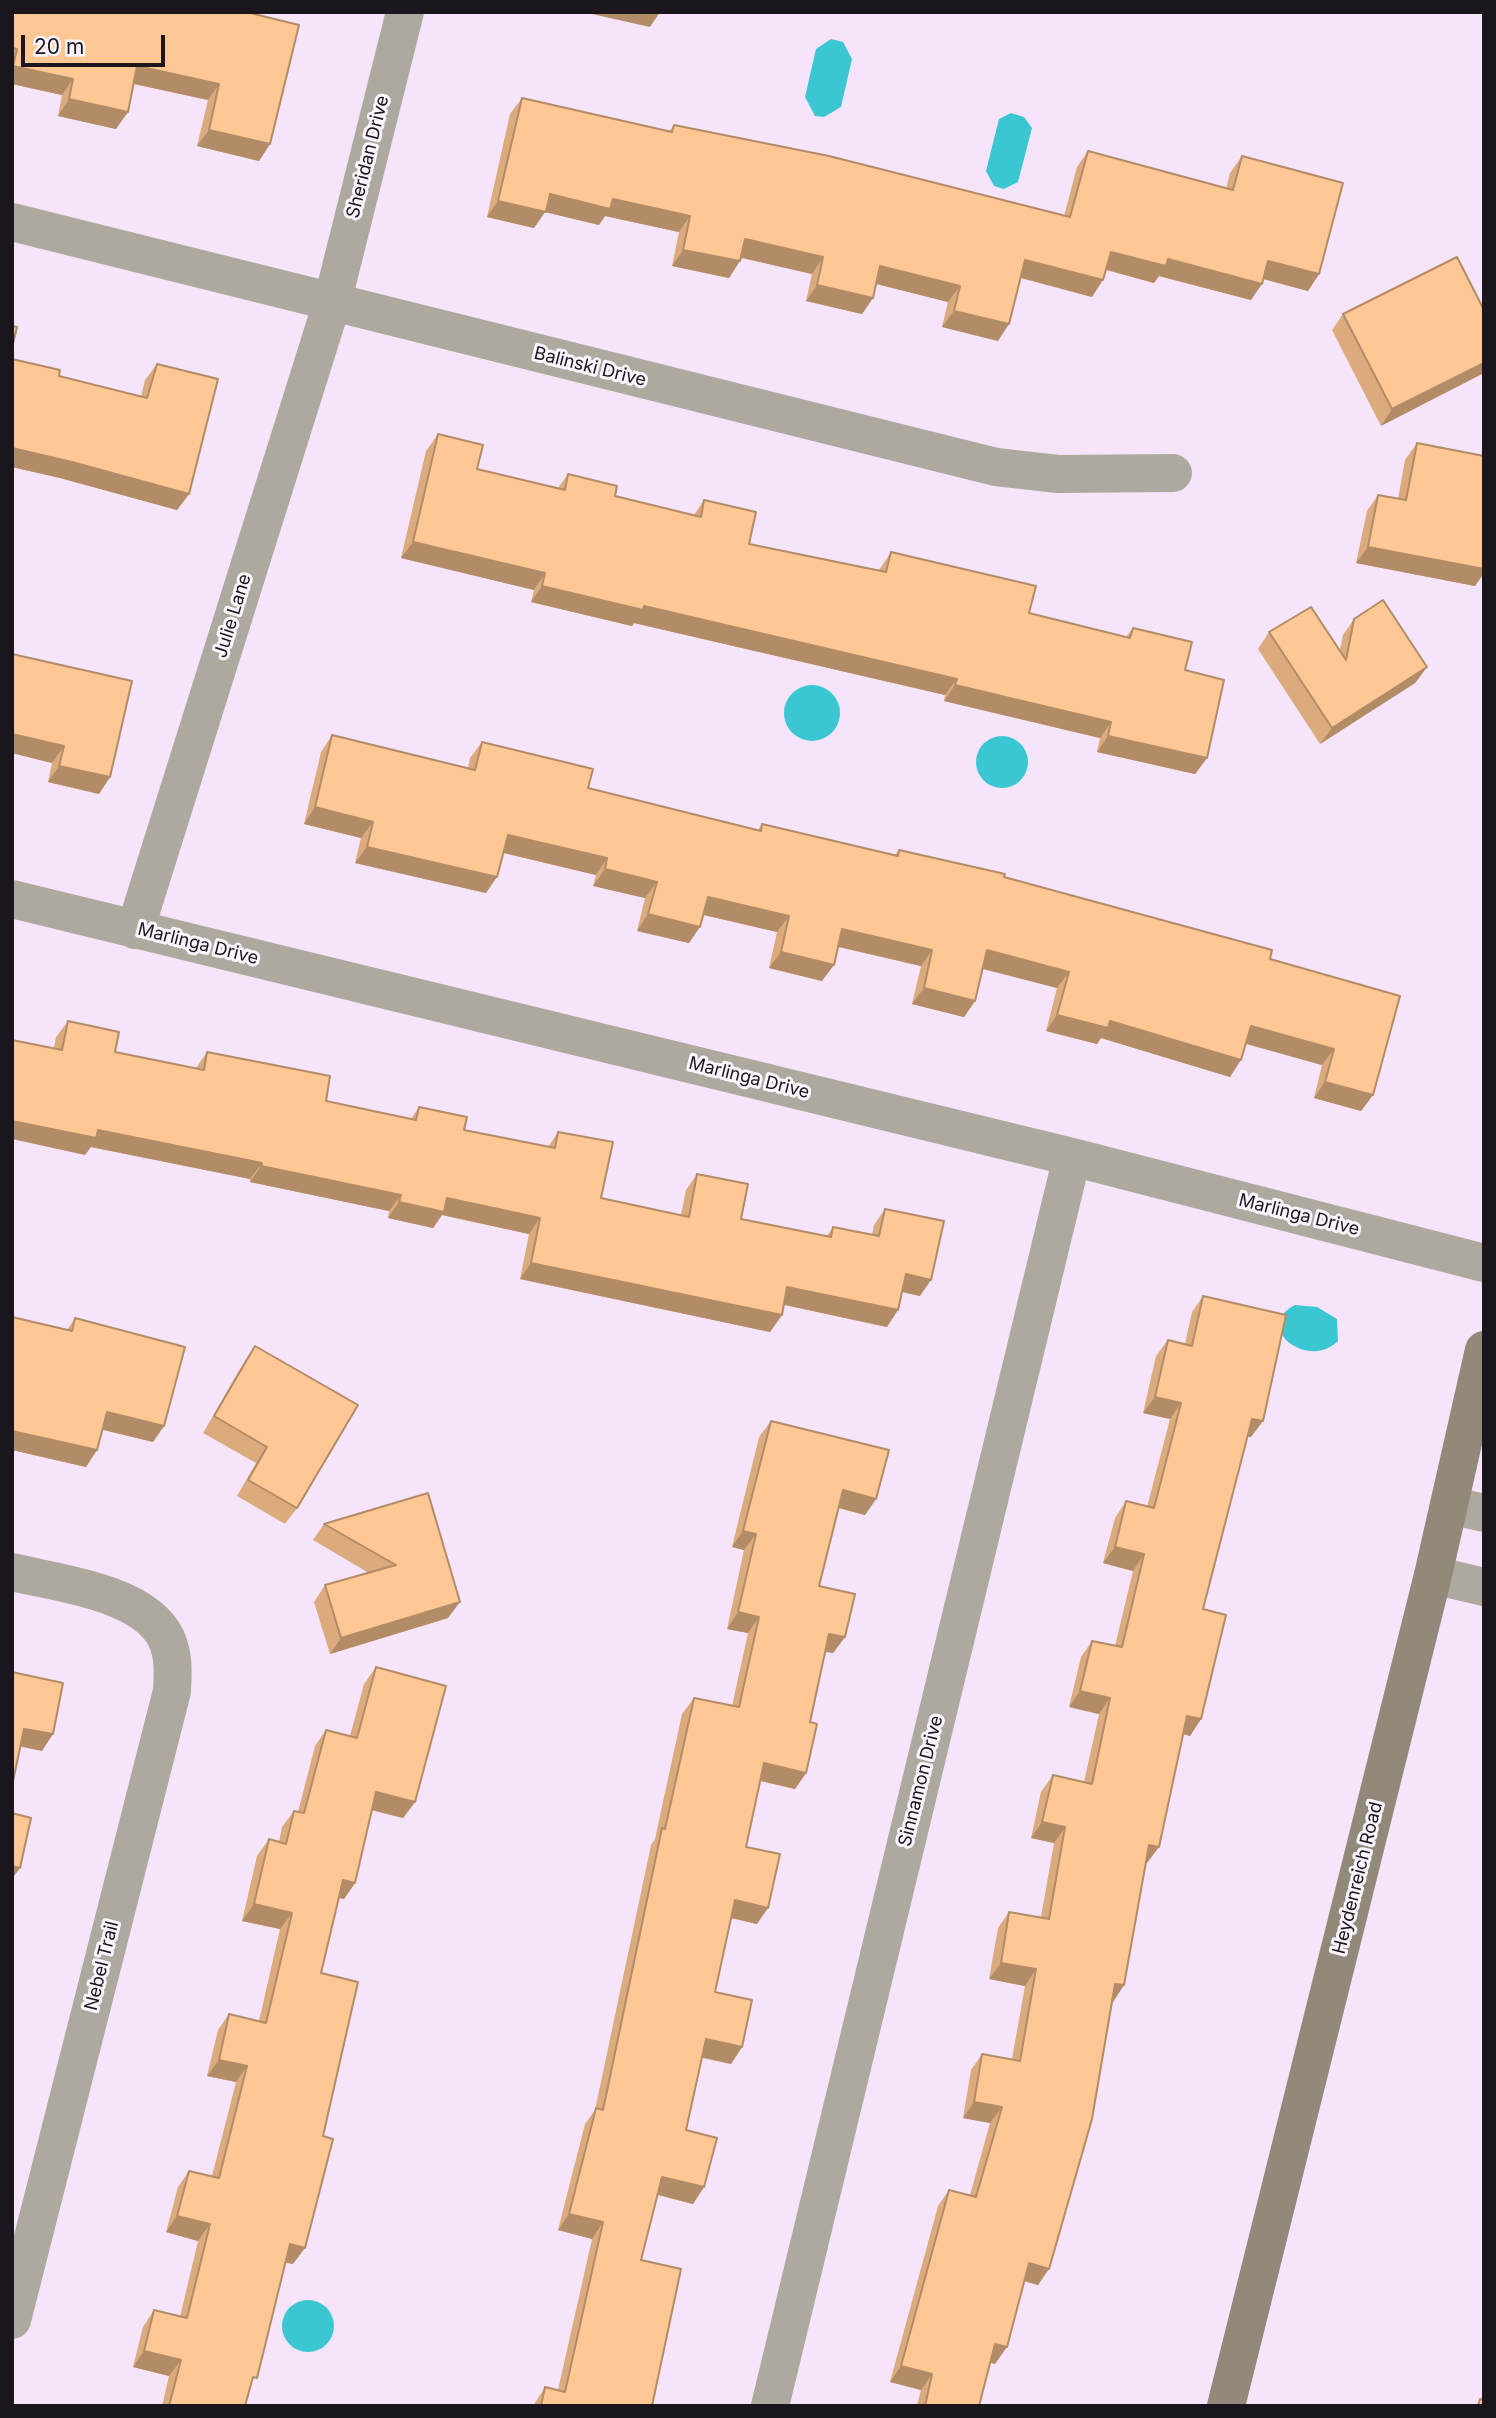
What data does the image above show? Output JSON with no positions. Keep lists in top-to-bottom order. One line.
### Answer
{"streets":{"street":["Sheridan Drive","Balinski Drive","Julie Lane","Marlinga Drive","Sinnamon Drive","Heydenreich Road","Nebel Trail"]},"crossings":[["Sheridan Drive","Balinski Drive"],["Sheridan Drive","Julie Lane"],["Balinski Drive","Julie Lane"],["Julie Lane","Marlinga Drive"],["Marlinga Drive","Sinnamon Drive"]],"scale_bar":"20 m"}
